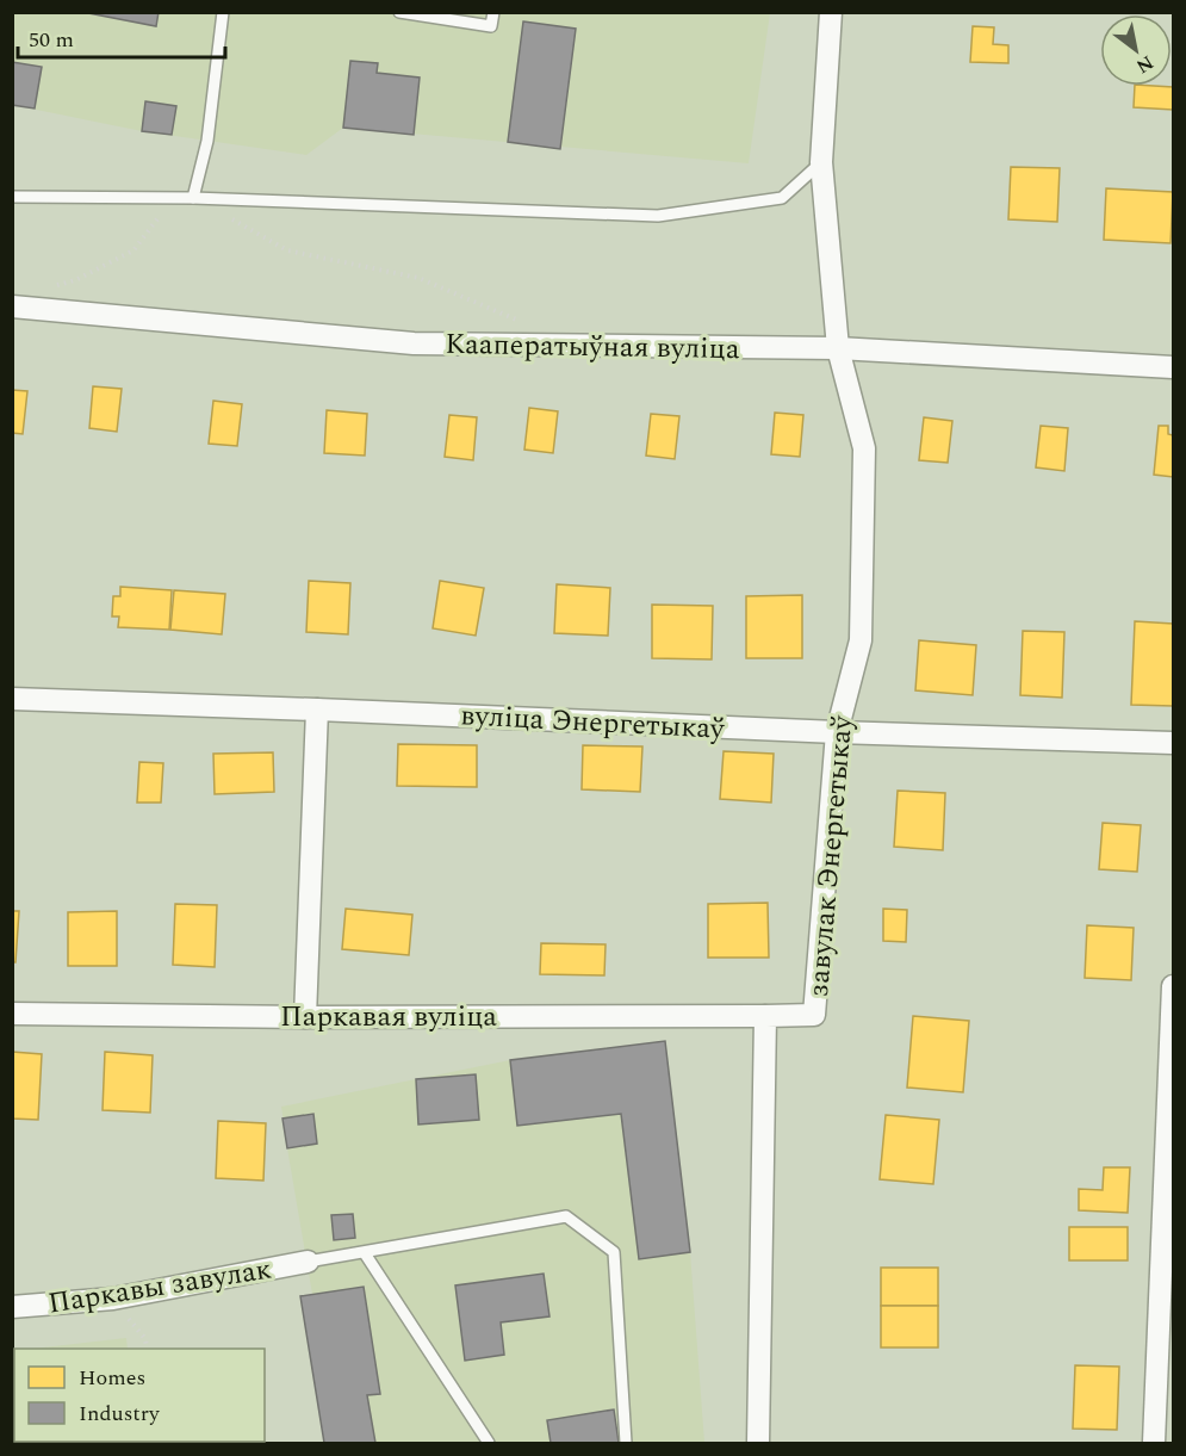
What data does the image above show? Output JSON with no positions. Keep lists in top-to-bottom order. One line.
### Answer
{"streets":{"street":["Кааператыўная вуліца","вуліца Энергетыкаў","завулак Энергетыкаў","Паркавая вуліца","Паркавы завулак"]},"crossings":[["Кааператыўная вуліца","завулак Энергетыкаў"],["вуліца Энергетыкаў","завулак Энергетыкаў"],["завулак Энергетыкаў","Паркавая вуліца"]],"legend":["Homes","Industry"],"scale_bar":"50 m","north":"bottom right"}
